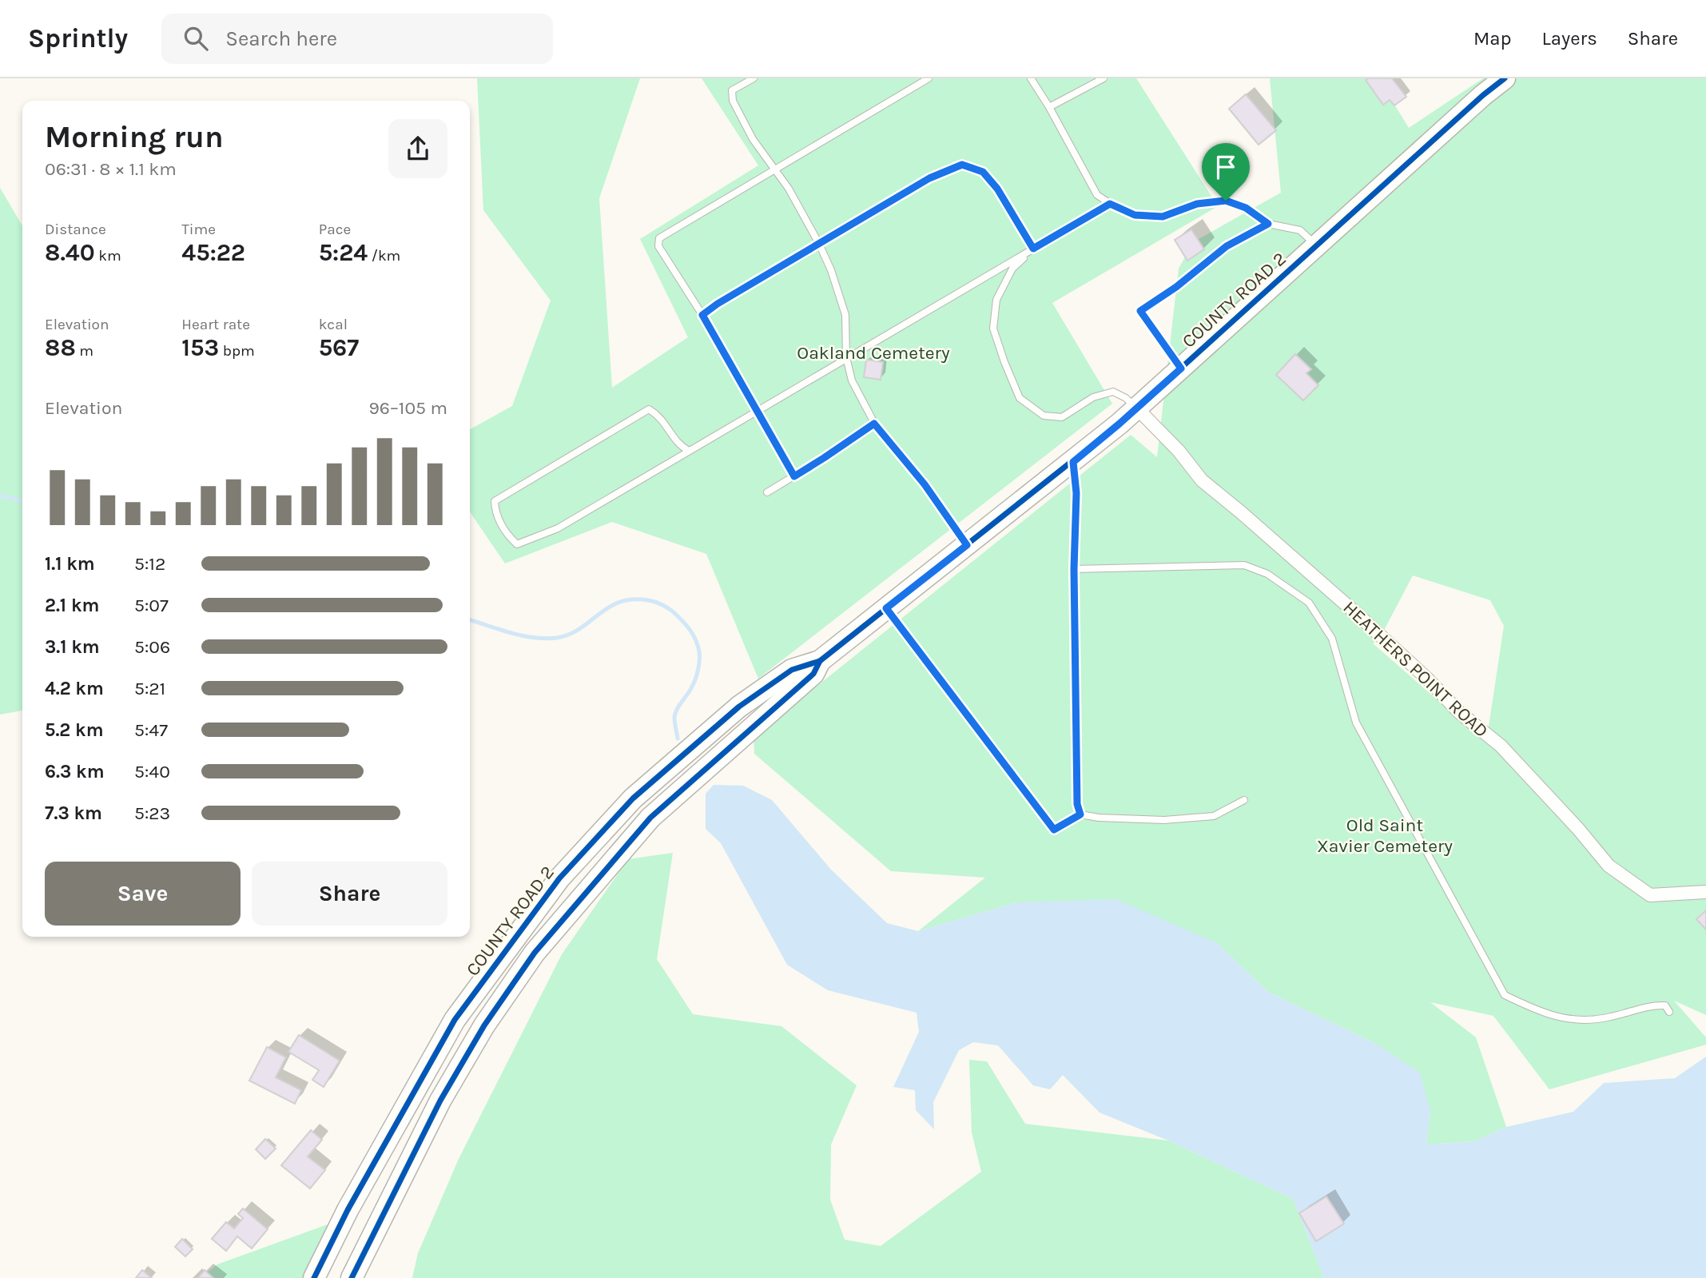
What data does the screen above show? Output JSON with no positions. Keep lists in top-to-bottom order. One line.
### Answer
{"streets":{"main road":["COUNTY ROAD 2"],"street":["HEATHERS POINT ROAD"]},"crossings":[["COUNTY ROAD 2","HEATHERS POINT ROAD"]],"parks":["Oakland Cemetery","Old Saint Xavier Cemetery"],"page":{"header":"Sprintly","search":"Search here","nav":["Map","Layers","Share"],"heading":["Morning run","06:31 · 8 × 1.1 km"],"stats":[["Distance","8.40 km"],["Time","45:22"],["Pace","5:24 /km"],["Elevation","88 m"],["Heart rate","153 bpm"],["kcal","567"]],"chart":["Elevation","96–105 m"],"list":[{"name":"1.1 km","note":"5:12"},{"name":"2.1 km","note":"5:07"},{"name":"3.1 km","note":"5:06"},{"name":"4.2 km","note":"5:21"},{"name":"5.2 km","note":"5:47"},{"name":"6.3 km","note":"5:40"},{"name":"7.3 km","note":"5:23"}],"buttons":["Save","Share"]}}
